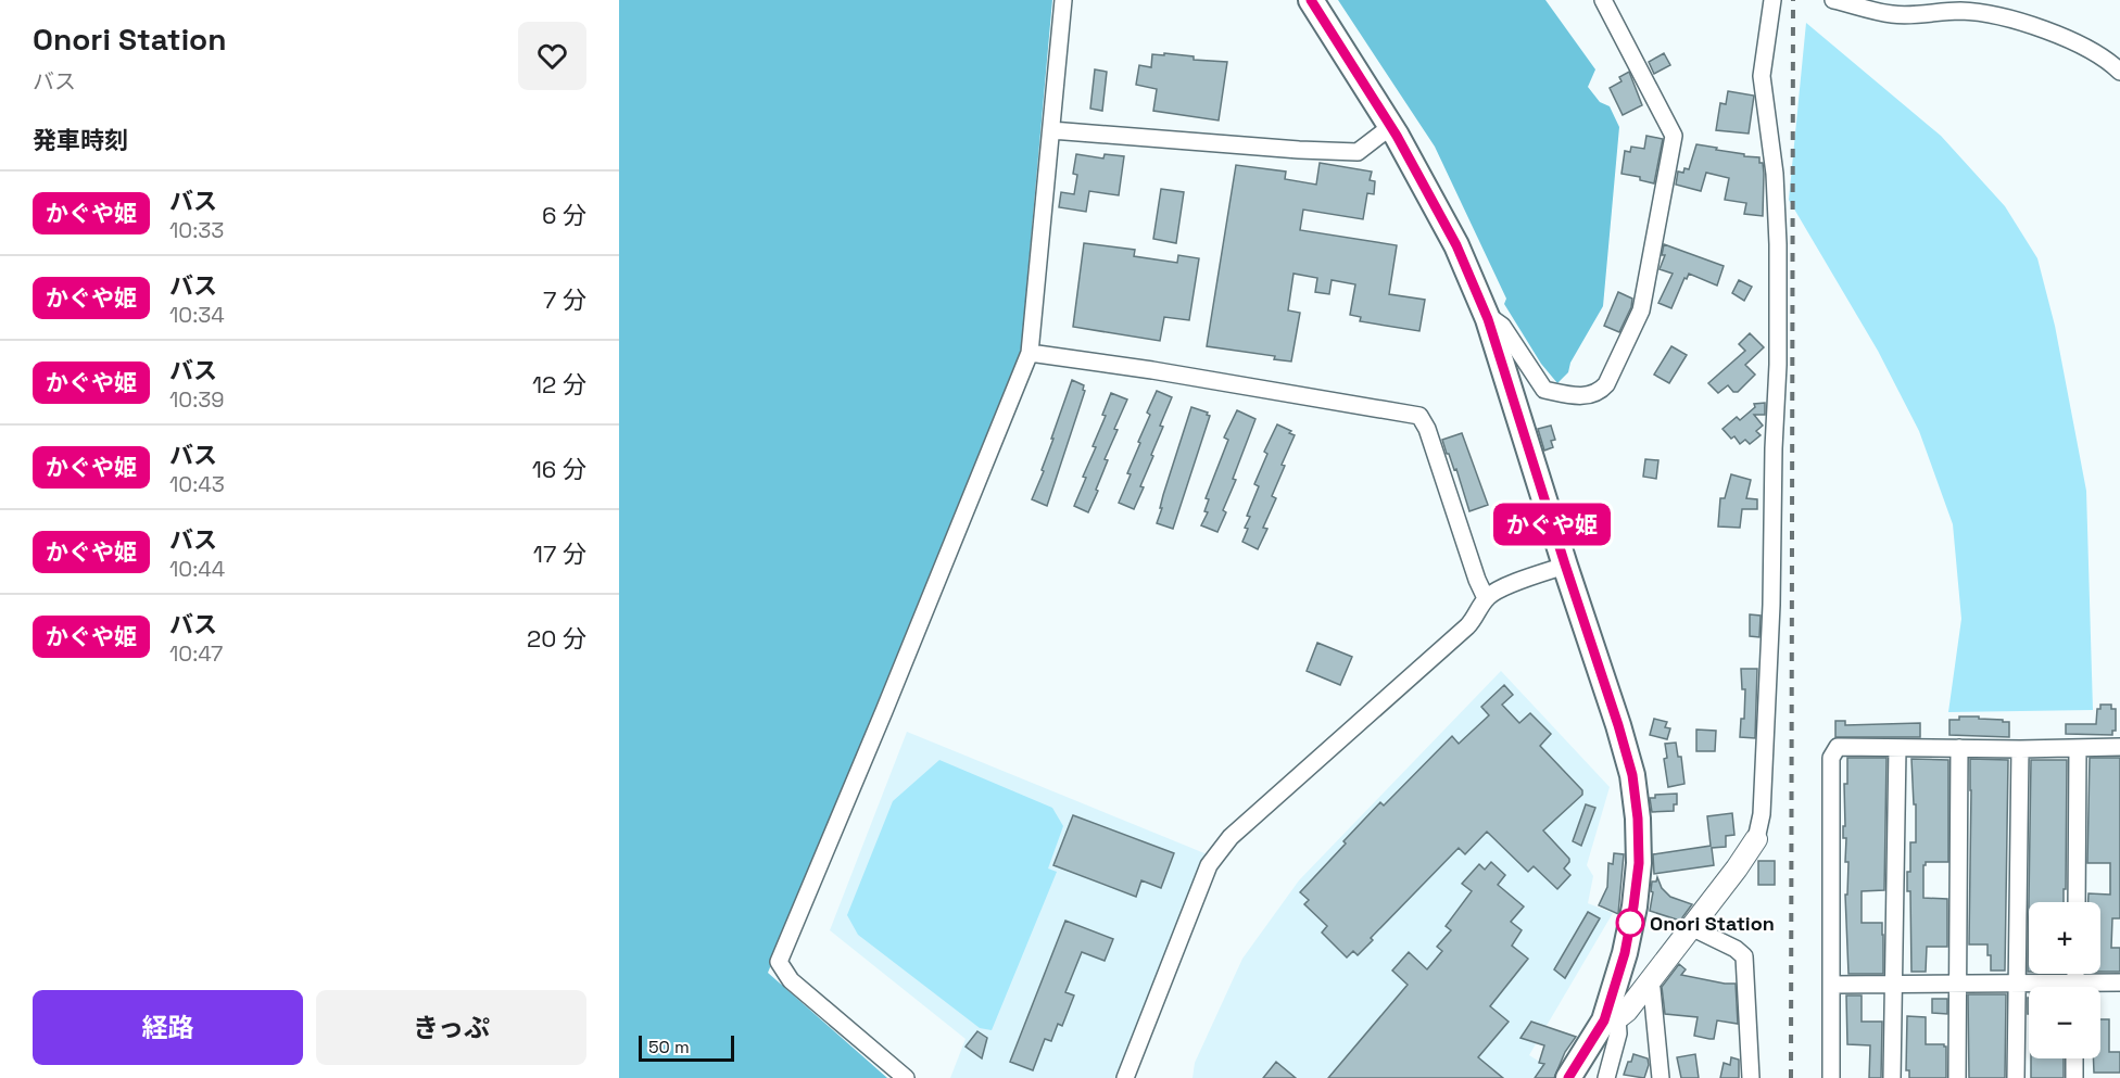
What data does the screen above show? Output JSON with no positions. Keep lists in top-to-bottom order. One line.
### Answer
{"places":["Onori Station"],"lines":["bus line かぐや姫"],"scale_bar":"50 m","page":{"heading":[["Onori Station","バス"],"発車時刻"],"on_map":"かぐや姫","list":[{"mark":"かぐや姫","name":"バス","note":"10:33","value":"6 分"},{"mark":"かぐや姫","name":"バス","note":"10:34","value":"7 分"},{"mark":"かぐや姫","name":"バス","note":"10:39","value":"12 分"},{"mark":"かぐや姫","name":"バス","note":"10:43","value":"16 分"},{"mark":"かぐや姫","name":"バス","note":"10:44","value":"17 分"},{"mark":"かぐや姫","name":"バス","note":"10:47","value":"20 分"}],"map_buttons":["+","−"],"buttons":["経路","きっぷ"],"scale":"50 m"}}
